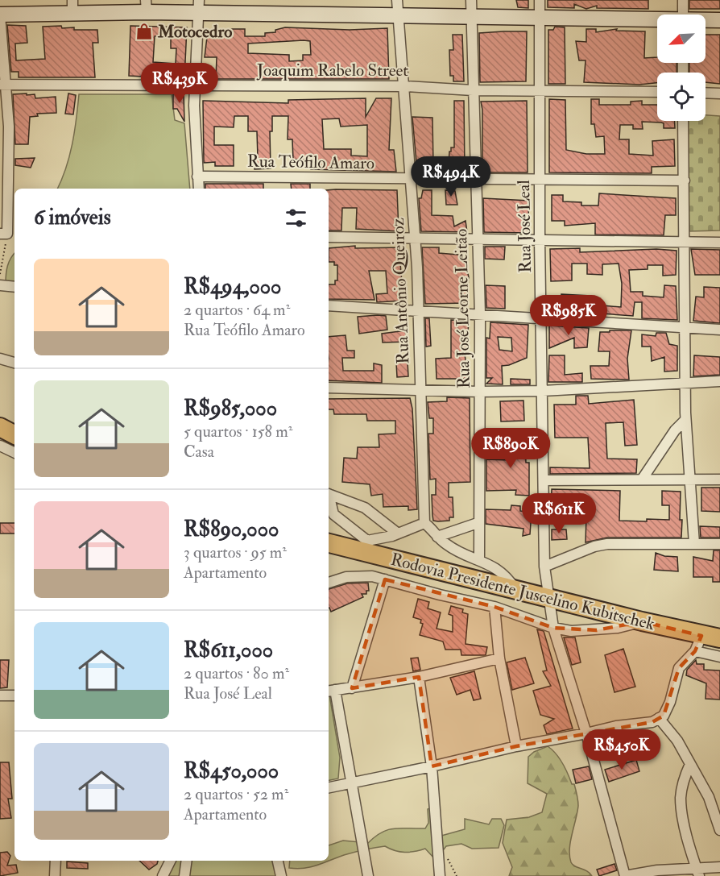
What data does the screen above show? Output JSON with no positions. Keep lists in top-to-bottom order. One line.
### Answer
{"streets":{"highway":["Rodovia Presidente Juscelino Kubitschek"],"street":["Joaquim Rabelo Street","Rua Teófilo Amaro","Rua José Leal","Rua Antônio Queiroz","Rua José Leorne Leitão"]},"crossings":[["Joaquim Rabelo Street","Rua José Leal"],["Joaquim Rabelo Street","Rua Antônio Queiroz"],["Joaquim Rabelo Street","Rua José Leorne Leitão"],["Rua Teófilo Amaro","Rua José Leal"],["Rua Teófilo Amaro","Rua Antônio Queiroz"],["Rua Teófilo Amaro","Rua José Leorne Leitão"],["Rua José Leal","Rodovia Presidente Juscelino Kubitschek"]],"places":{"shop":["Motocedro"]},"north":"bottom left","page":{"price":["R$439K","R$494K","R$985K","R$890K","R$611K","R$450K"],"heading":"6 imóveis","list":[{"name":"R$494,000","note":"2 quartos · 64 m² · Rua Teófilo Amaro"},{"name":"R$985,000","note":"5 quartos · 158 m² · Casa"},{"name":"R$890,000","note":"3 quartos · 95 m² · Apartamento"},{"name":"R$611,000","note":"2 quartos · 80 m² · Rua José Leal"},{"name":"R$450,000","note":"2 quartos · 52 m² · Apartamento"}]}}
